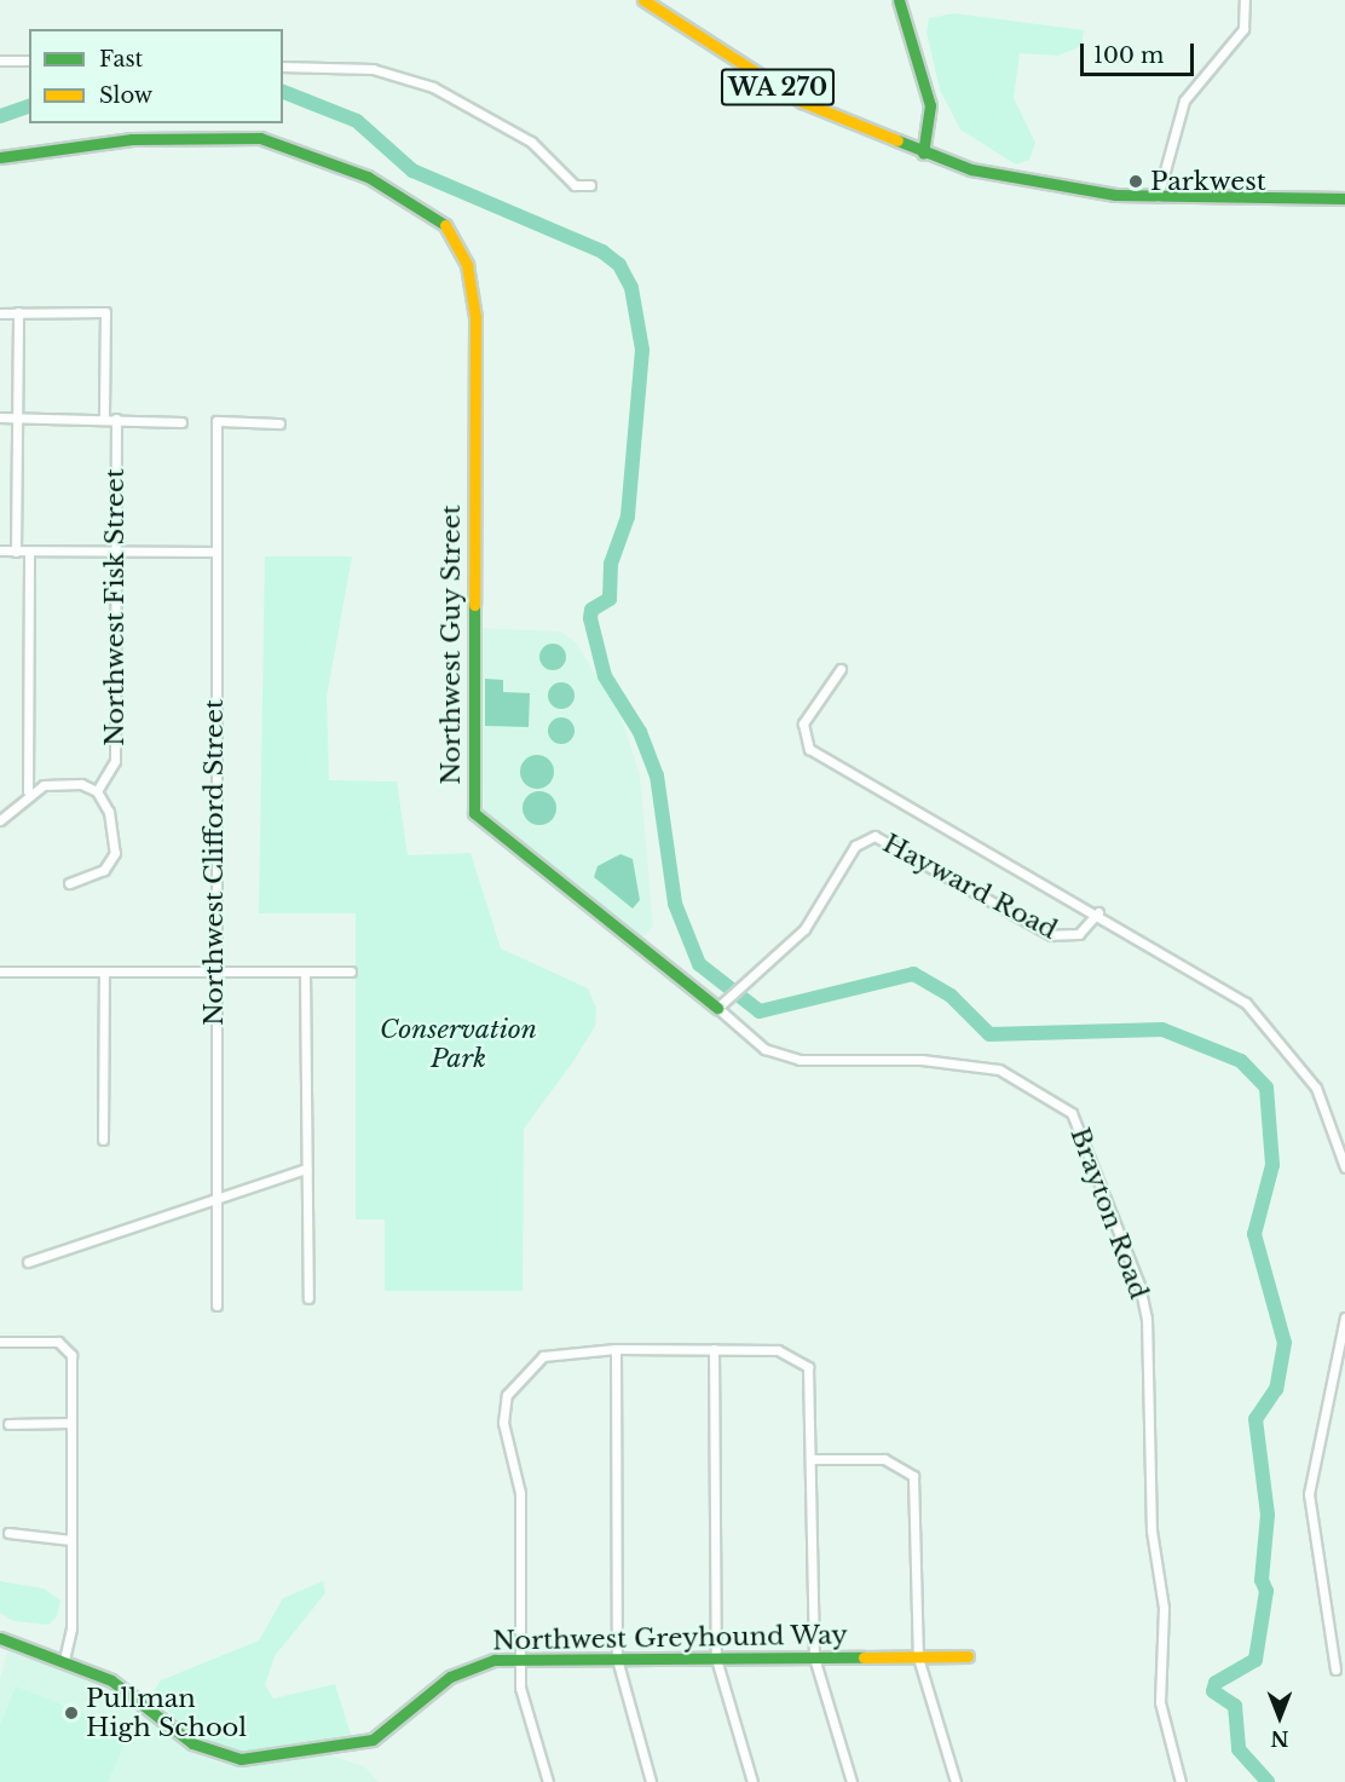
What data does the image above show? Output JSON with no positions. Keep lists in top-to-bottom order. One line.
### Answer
{"streets":{"street":["WA 270","Northwest Fisk Street","Northwest Guy Street","Northwest Clifford Street","Hayward Road","Brayton Road","Northwest Greyhound Way"]},"crossings":[["Northwest Guy Street","Hayward Road"],["Northwest Guy Street","Brayton Road"],["Hayward Road","Brayton Road"]],"parks":["Conservation Park"],"places":["Parkwest","Pullman High School"],"legend":["Fast","Slow"],"scale_bar":"100 m","north":"bottom"}
